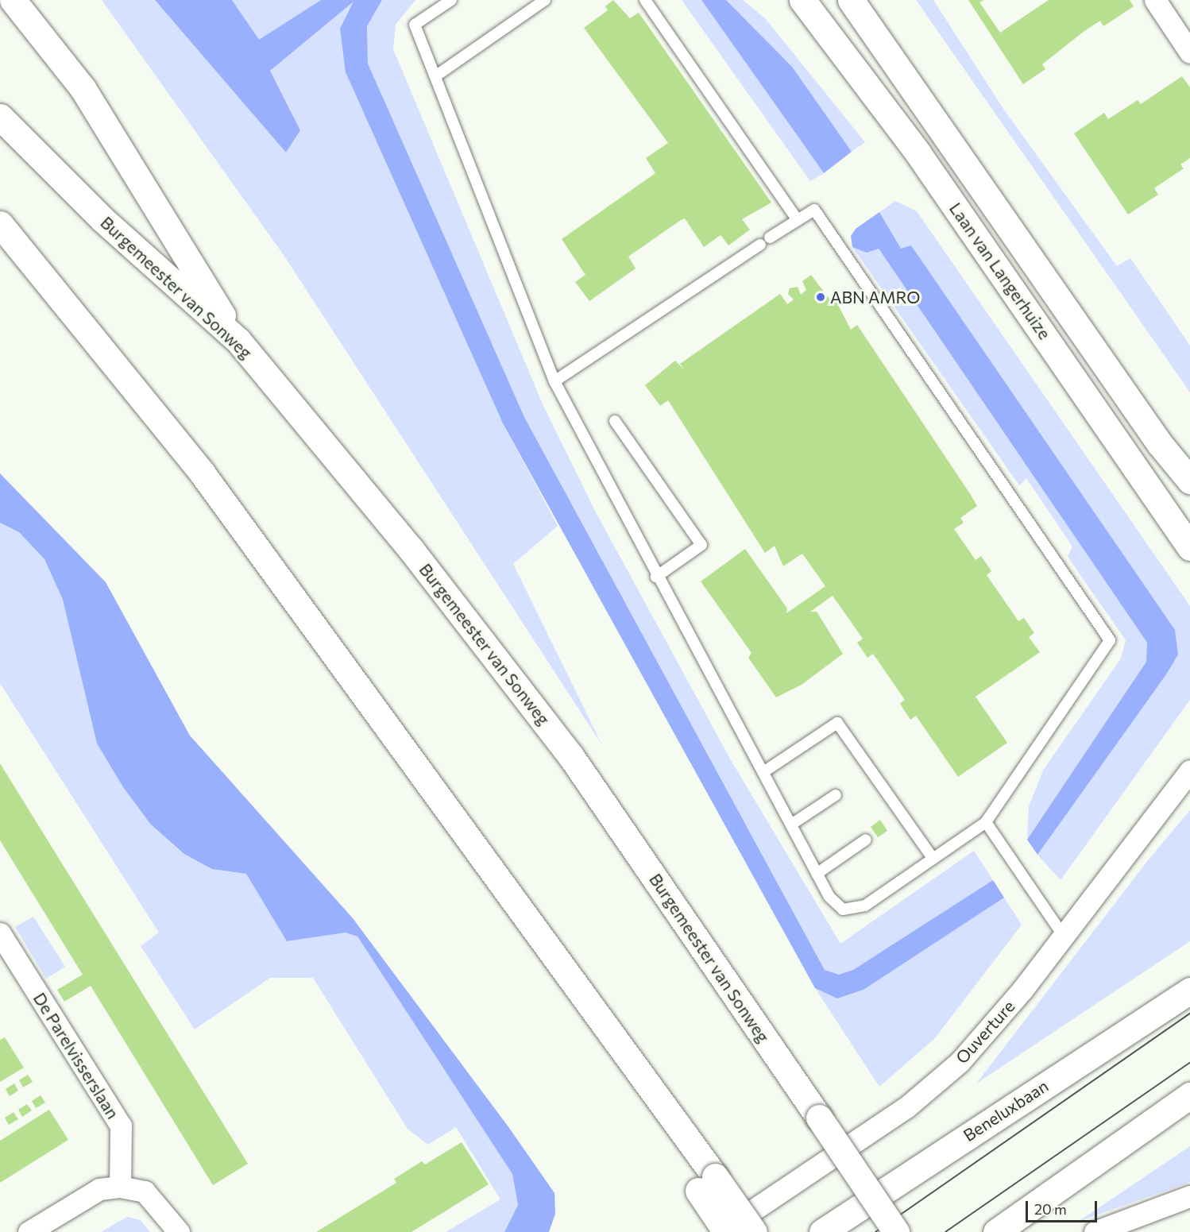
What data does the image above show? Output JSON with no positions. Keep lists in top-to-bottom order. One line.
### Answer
{"streets":{"main road":["Laan van Langerhuize","Burgemeester van Sonweg","Beneluxbaan"],"street":["Ouverture","De Parelvisserslaan"]},"places":["ABN AMRO"],"scale_bar":"20 m"}
